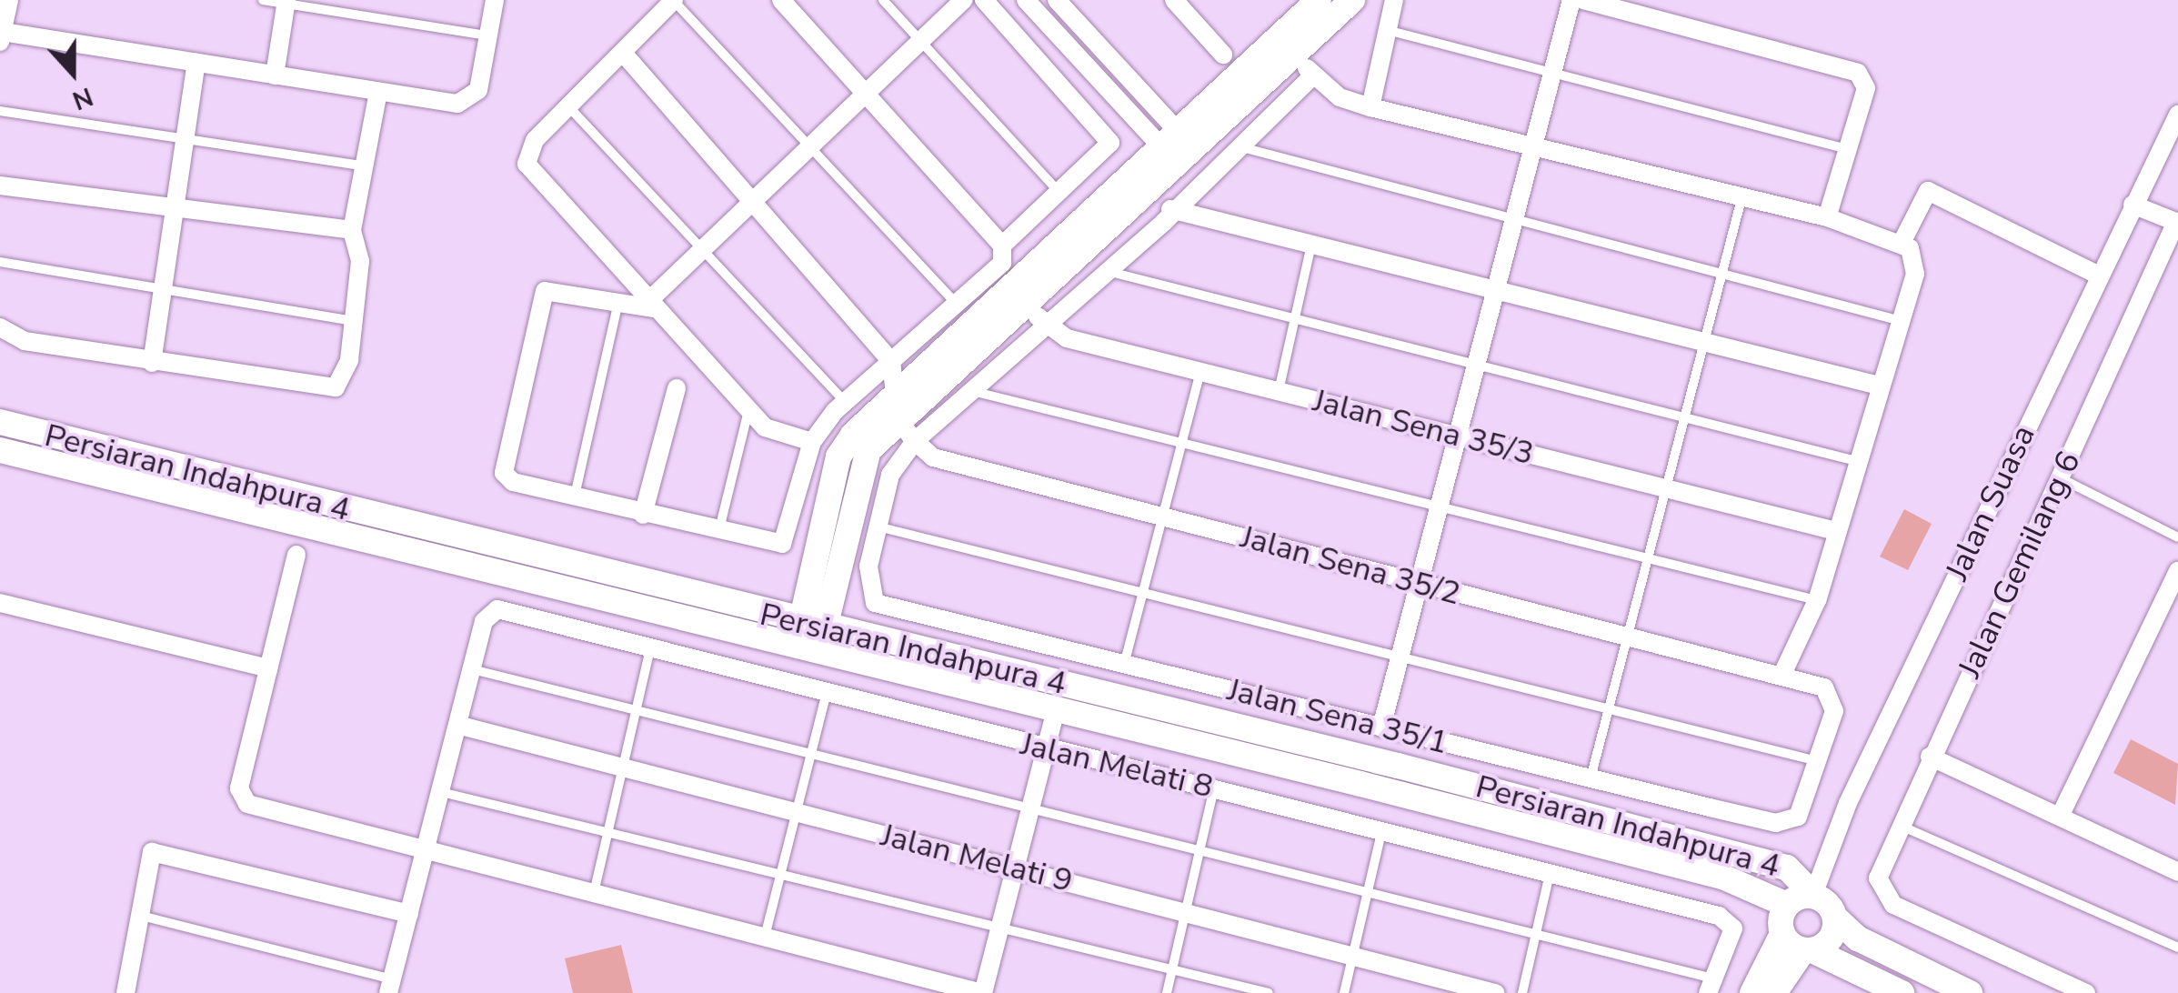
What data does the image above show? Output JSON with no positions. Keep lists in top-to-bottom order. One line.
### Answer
{"streets":{"street":["Jalan Sena 35/3","Persiaran Indahpura 4","Jalan Suasa","Jalan Gemilang 6","Jalan Sena 35/2","Jalan Sena 35/1","Jalan Melati 8","Jalan Melati 9"]},"crossings":[["Persiaran Indahpura 4","Jalan Suasa"],["Jalan Sena 35/2","Jalan Sena 35/1"]],"north":"bottom"}
